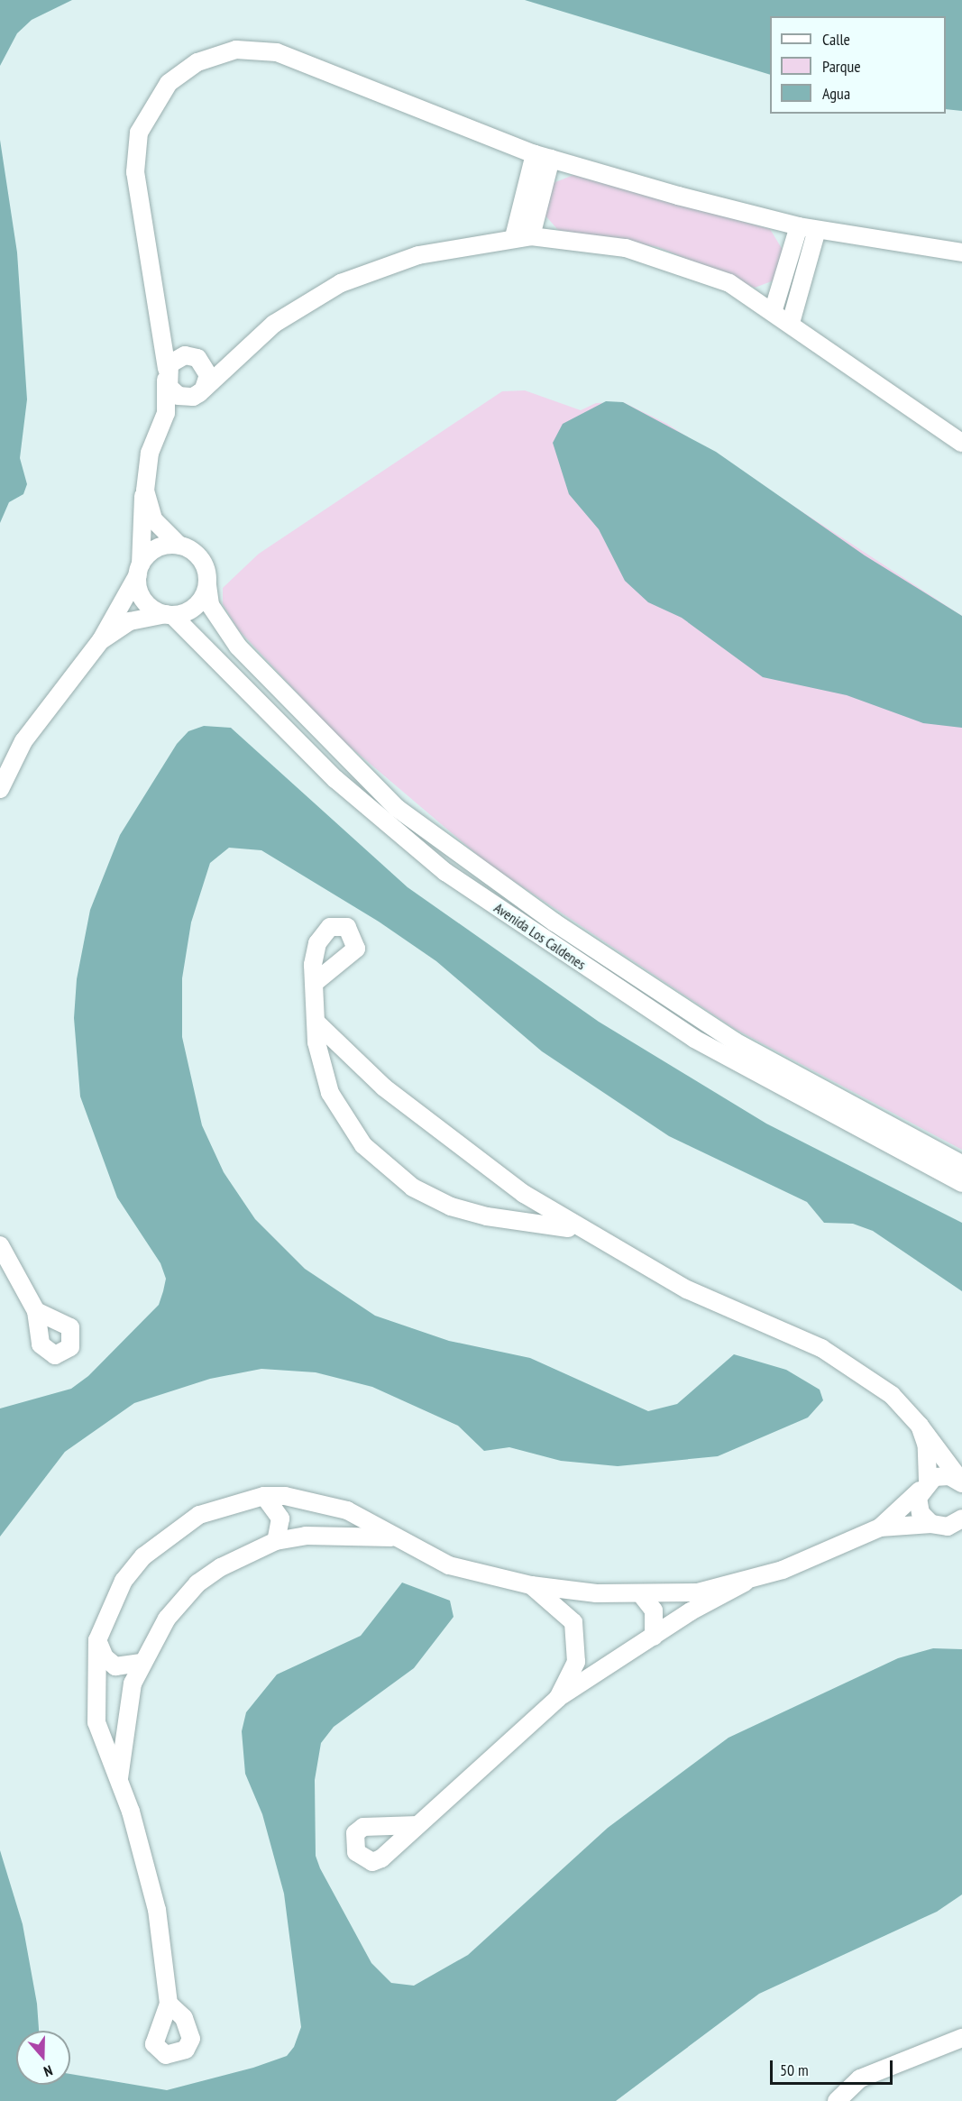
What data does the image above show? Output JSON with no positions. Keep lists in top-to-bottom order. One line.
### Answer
{"streets":{"street":["Avenida Los Caldenes"]},"legend":["Calle","Parque","Agua"],"scale_bar":"50 m","north":"bottom"}
